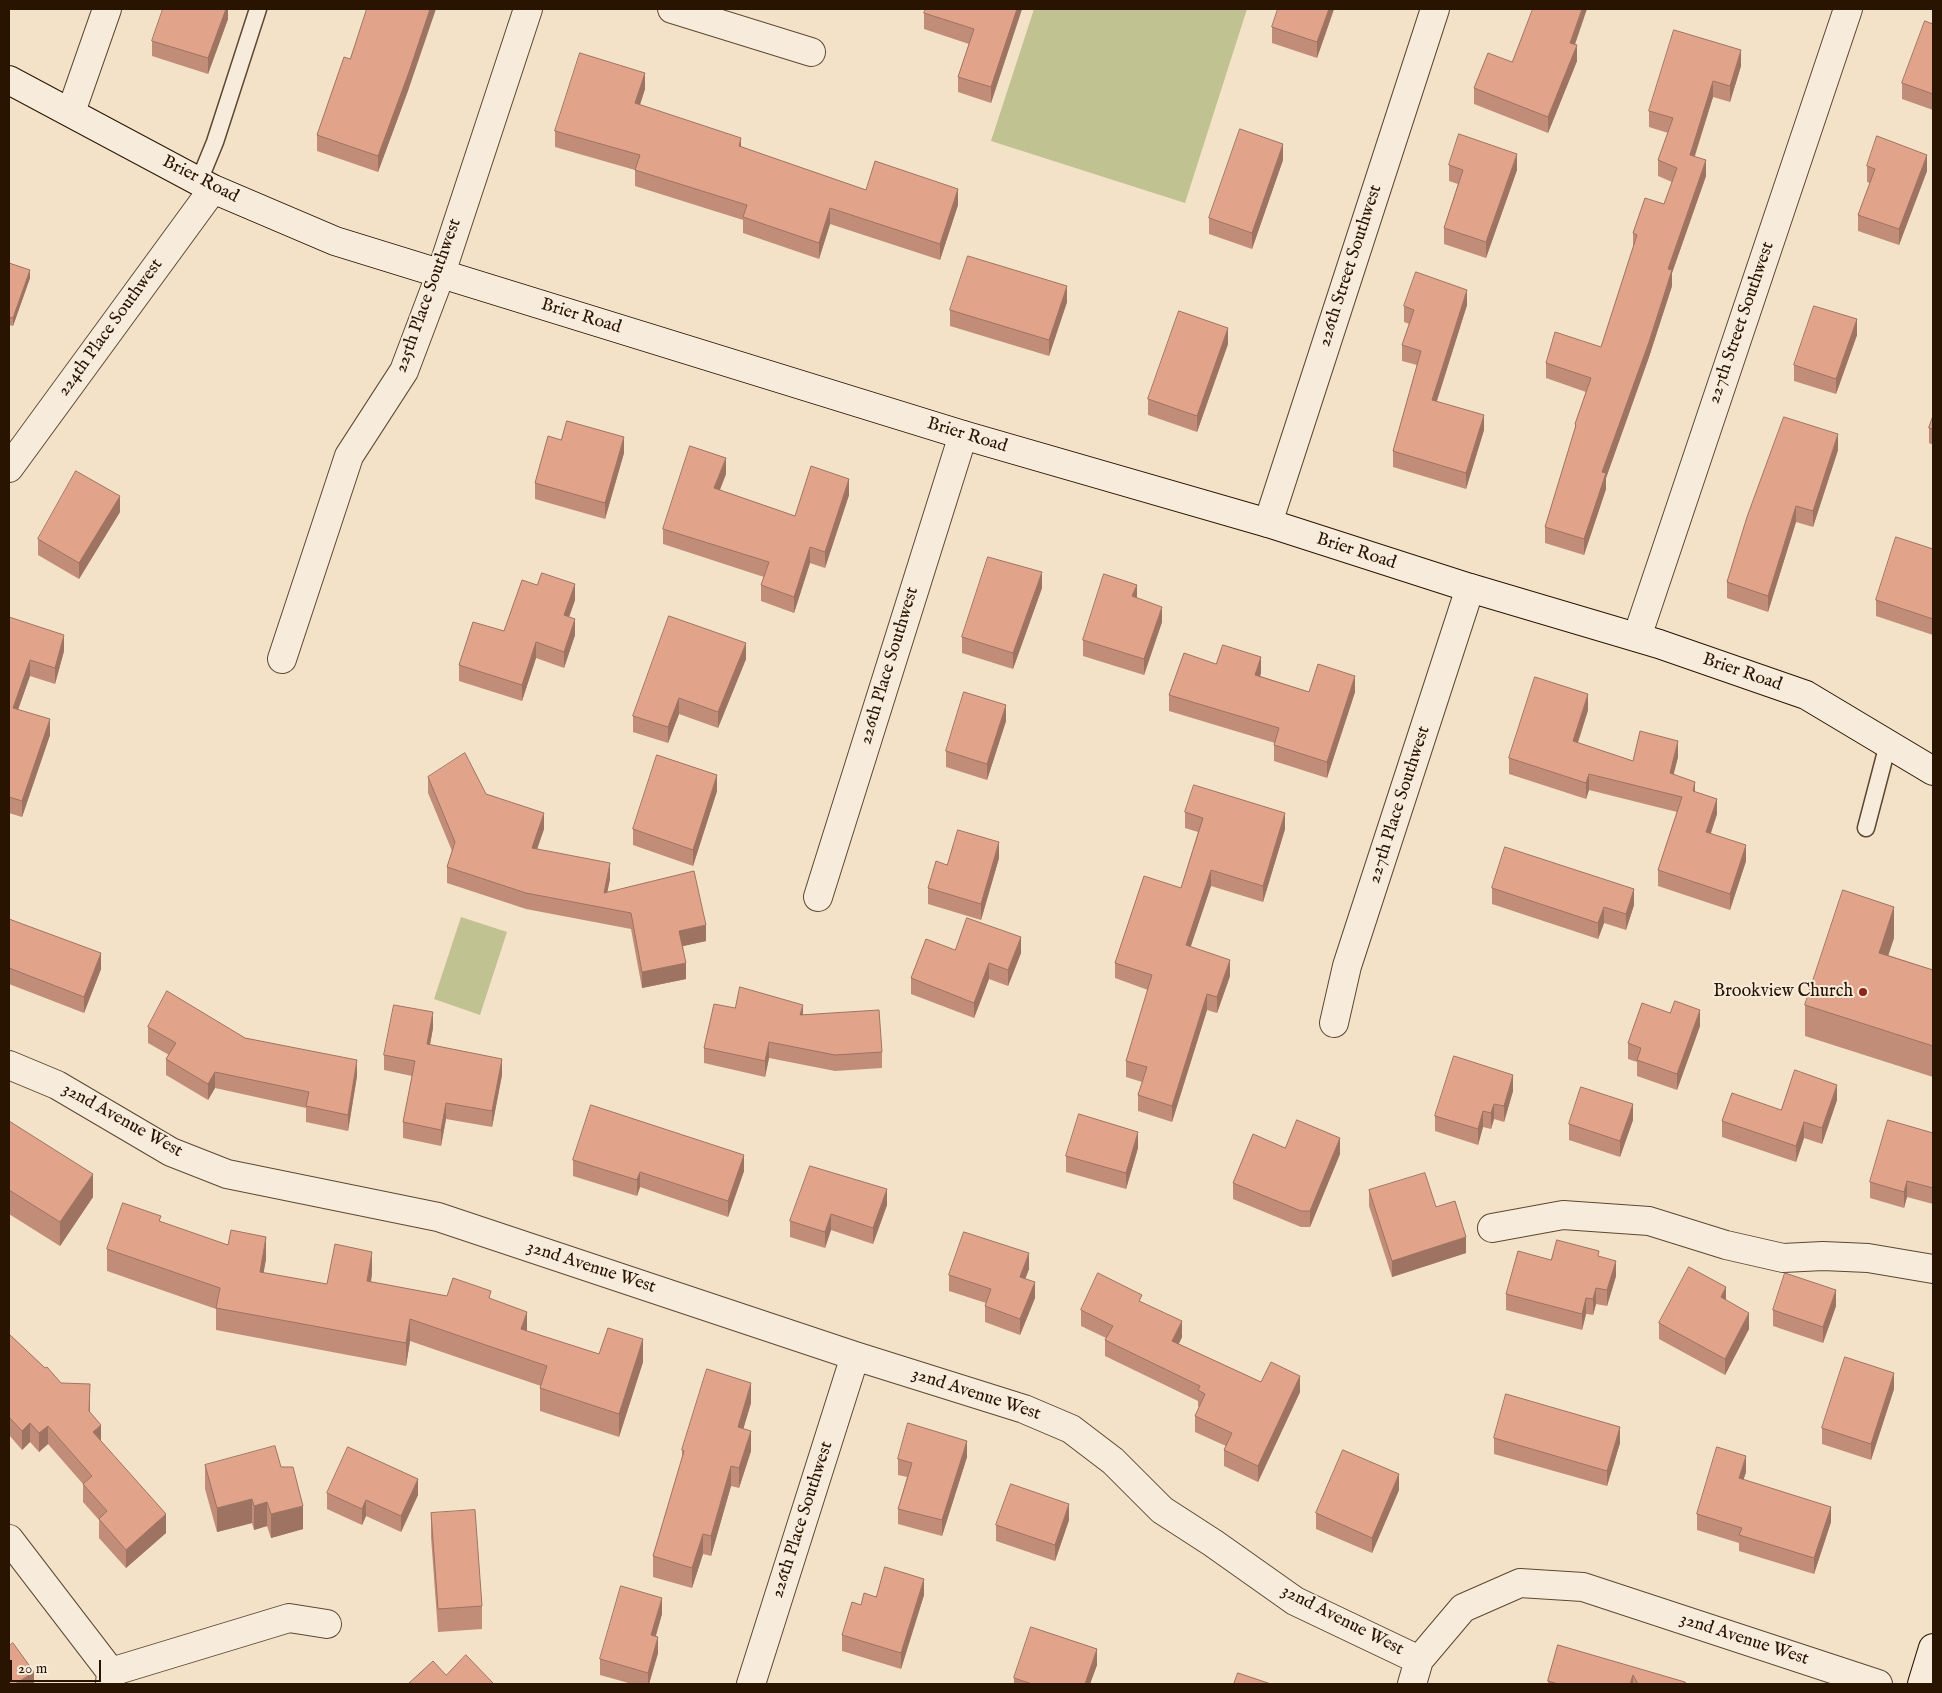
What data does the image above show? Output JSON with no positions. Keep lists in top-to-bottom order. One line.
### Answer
{"streets":{"street":["Brier Road","226th Street Southwest","225th Place Southwest","227th Street Southwest","224th Place Southwest","226th Place Southwest","227th Place Southwest","32nd Avenue West"]},"crossings":[["Brier Road","226th Street Southwest"],["Brier Road","225th Place Southwest"],["Brier Road","227th Street Southwest"],["Brier Road","224th Place Southwest"],["Brier Road","226th Place Southwest"],["Brier Road","227th Place Southwest"],["226th Place Southwest","32nd Avenue West"]],"places":["Brookview Church"],"scale_bar":"20 m"}
